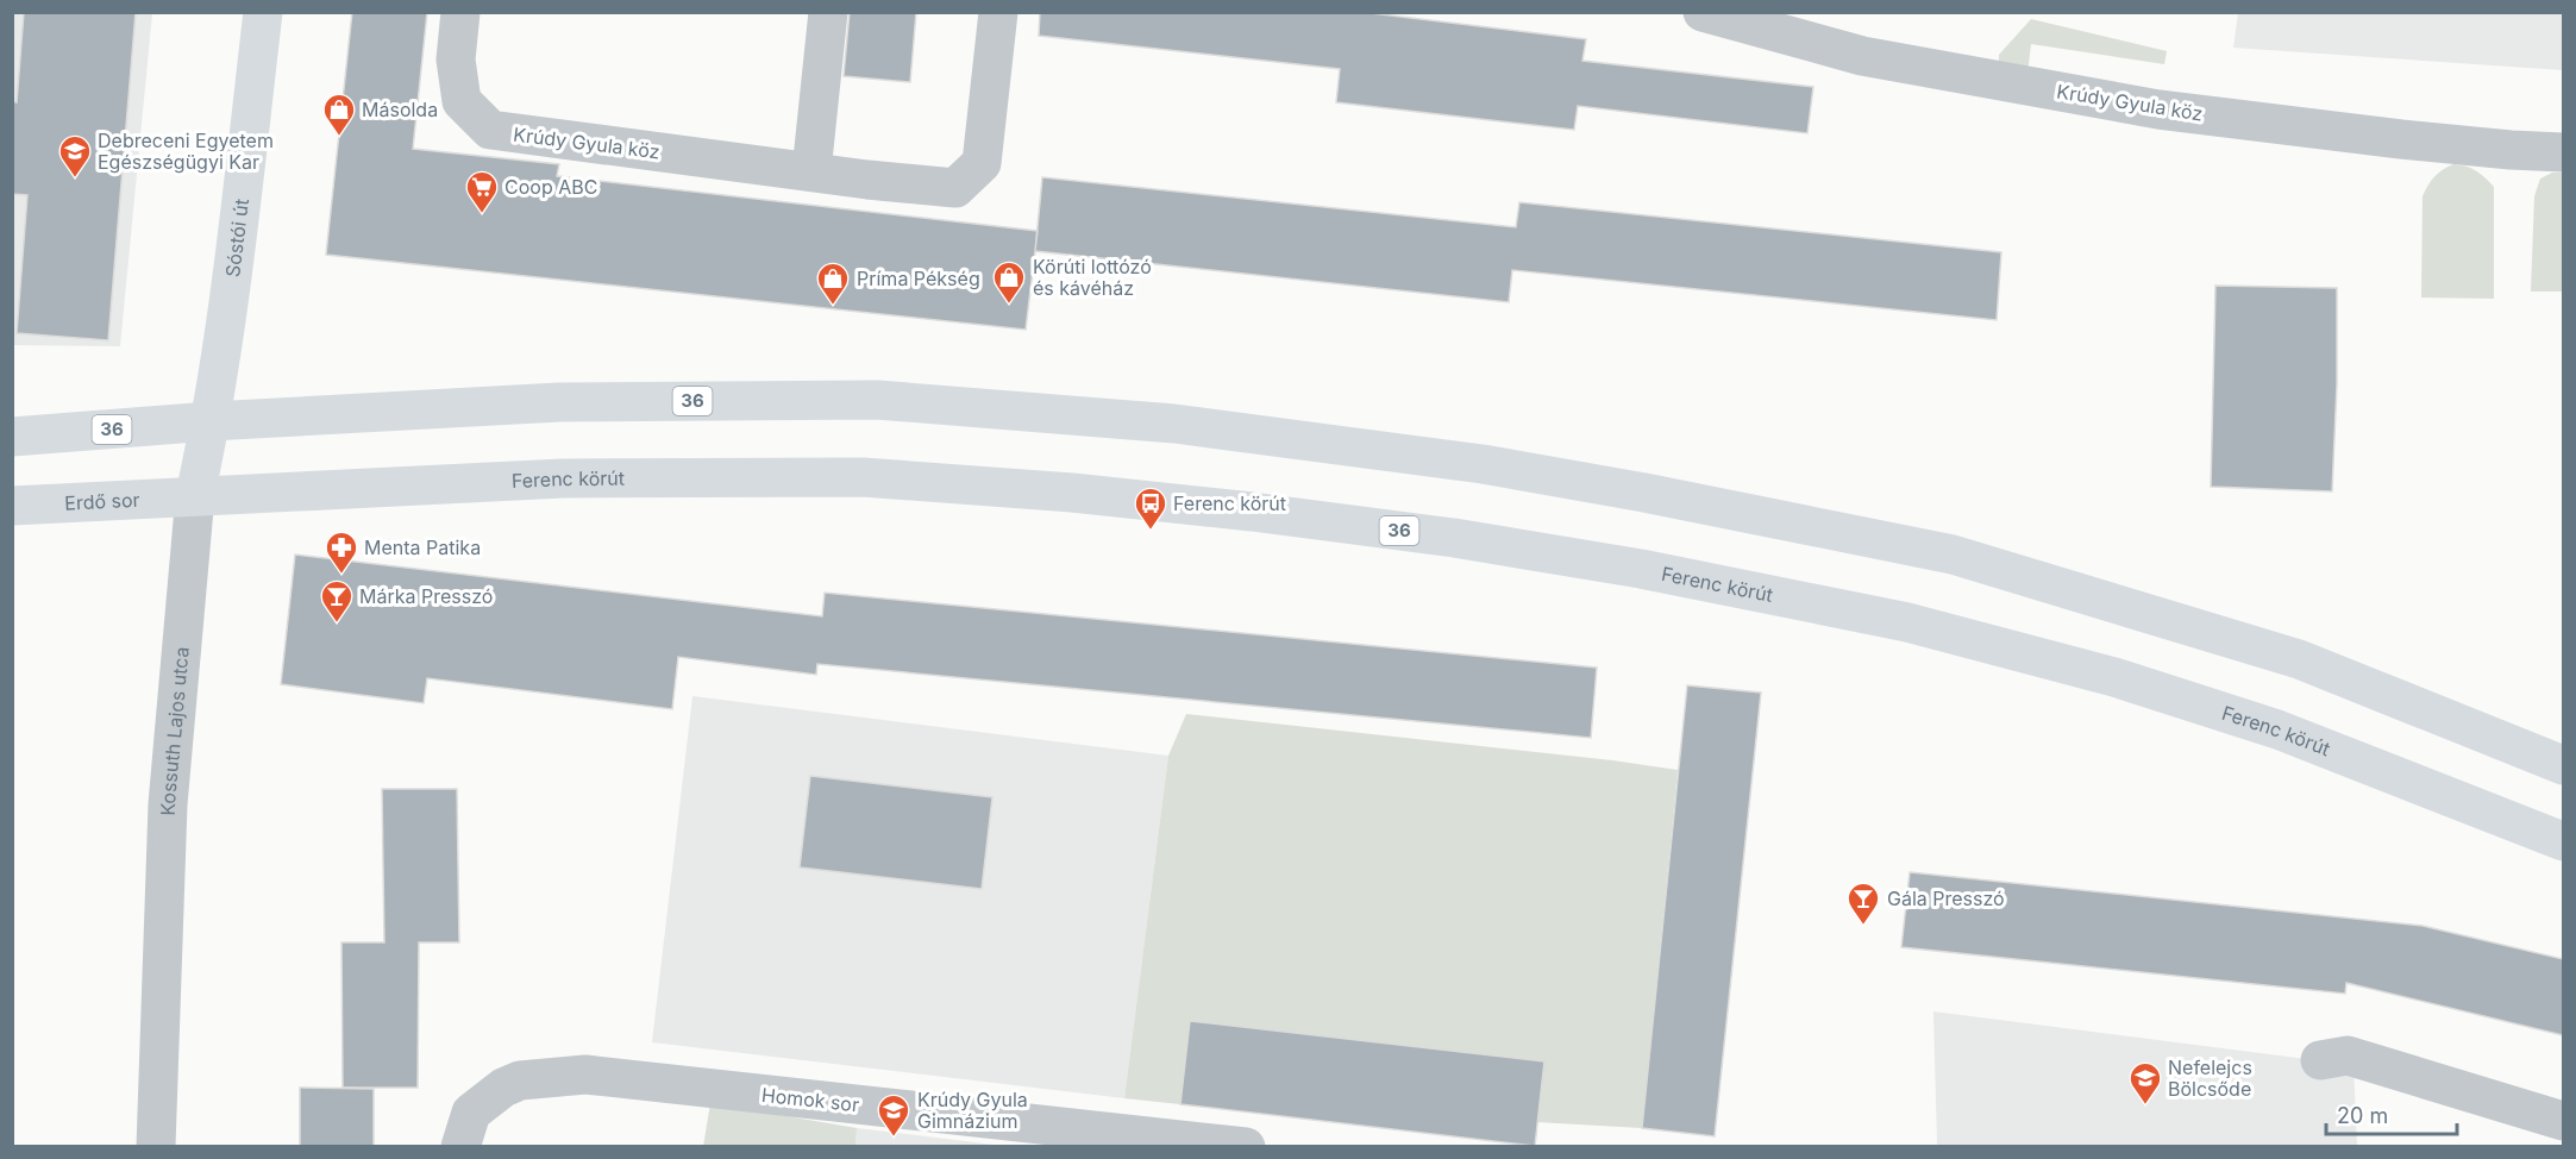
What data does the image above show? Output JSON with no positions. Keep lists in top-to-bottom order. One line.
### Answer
{"streets":{"main road":["Sóstói út","36","Ferenc körút","Erdő sor","Kossuth Lajos utca"],"street":["Krúdy Gyula köz","Homok sor"]},"crossings":[["Sóstói út","36"],["Sóstói út","Kossuth Lajos utca"],["36","Kossuth Lajos utca"],["Ferenc körút","Erdő sor"],["Ferenc körút","Kossuth Lajos utca"],["Erdő sor","Kossuth Lajos utca"]],"places":{"shop":["Másolda","Körúti lottózó és kávéház","Príma Pékség"],"school or university":["Debreceni Egyetem Egészségügyi Kar","Nefelejcs Bölcsőde","Krúdy Gyula Gimnázium"],"supermarket":["Coop ABC"],"bus stop":["Ferenc körút"],"pharmacy":["Menta Patika"],"bar":["Márka Presszó","Gála Presszó"]},"scale_bar":"20 m"}
